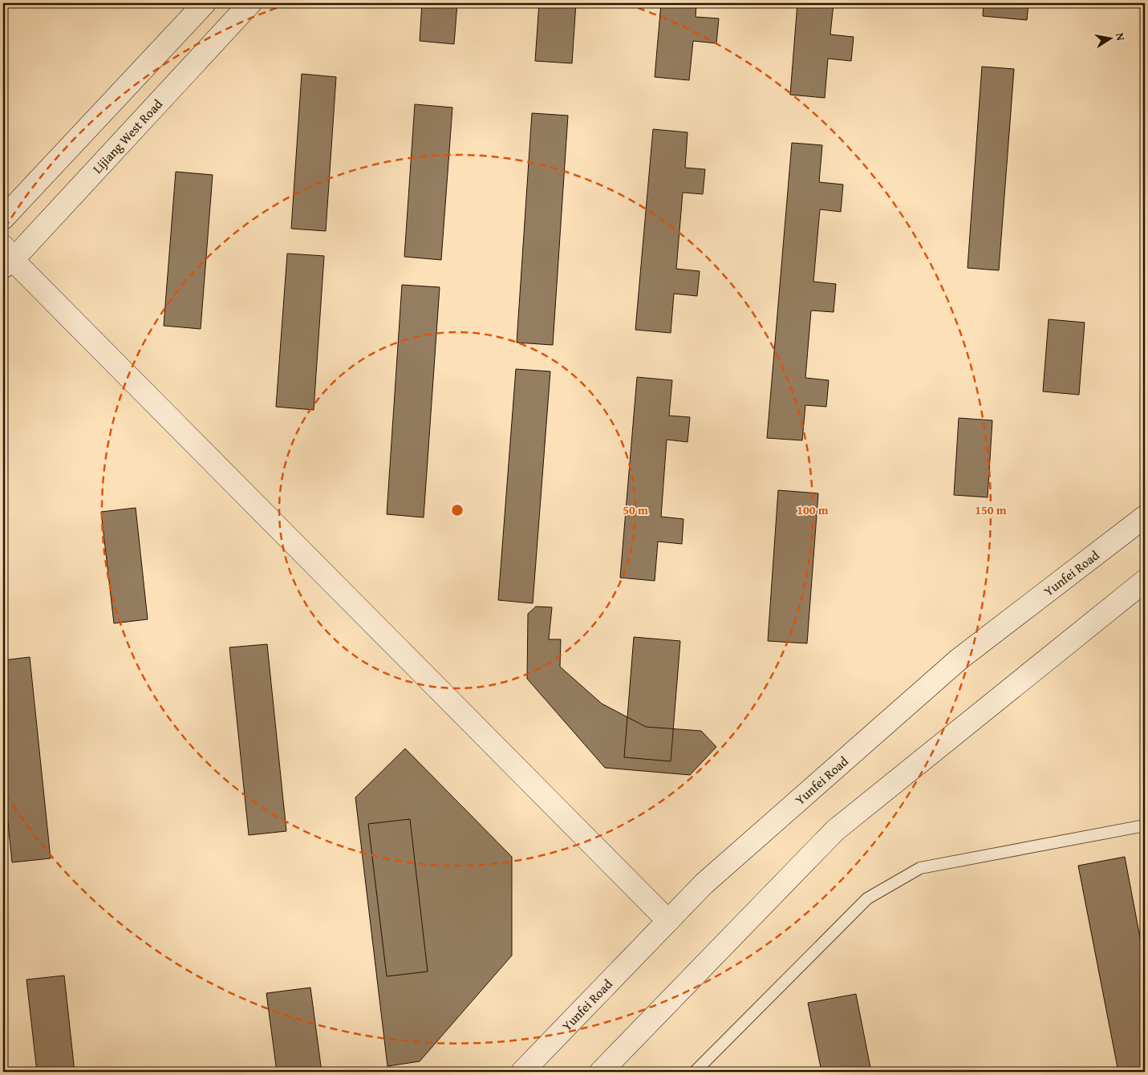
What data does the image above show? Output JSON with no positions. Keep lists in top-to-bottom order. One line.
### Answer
{"streets":{"main road":["Lijiang West Road","Yunfei Road"]},"north":"right","rings":["50 m","100 m","150 m"]}
